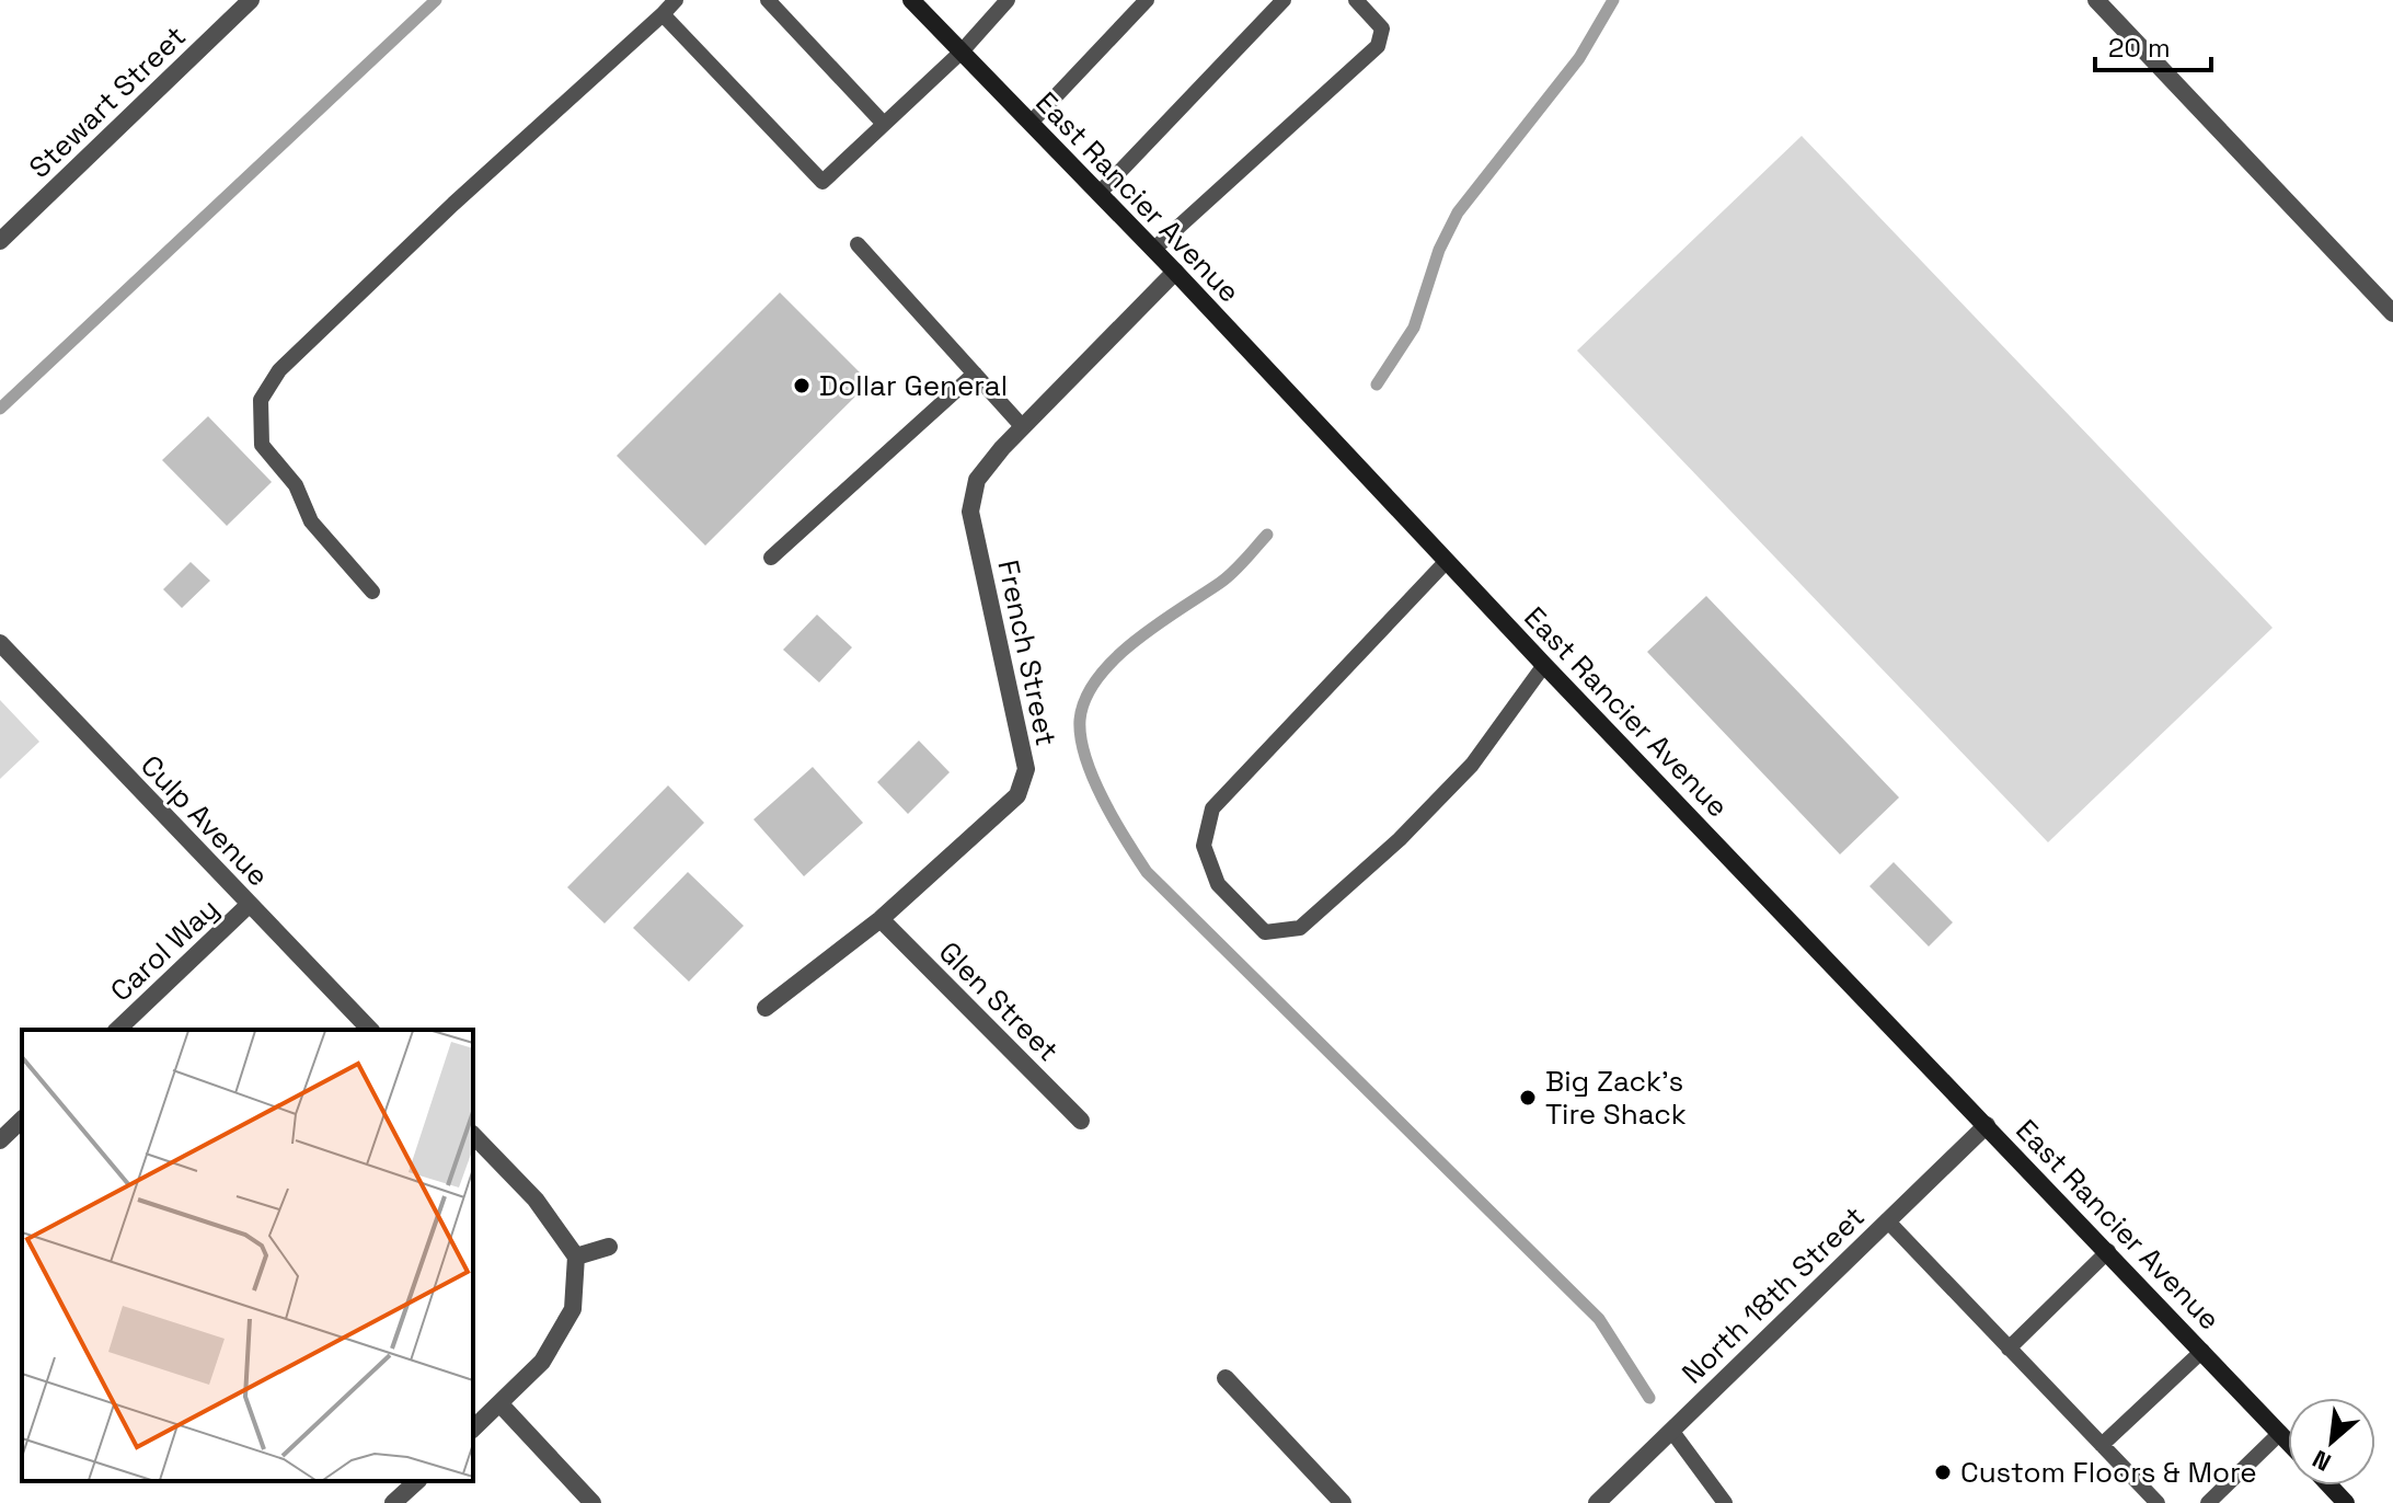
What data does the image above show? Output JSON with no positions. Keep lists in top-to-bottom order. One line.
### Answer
{"streets":{"main road":["East Rancier Avenue"],"street":["Stewart Street","French Street","Culp Avenue","Carol Way","Glen Street","North 18th Street"]},"crossings":[["East Rancier Avenue","French Street"],["East Rancier Avenue","North 18th Street"],["French Street","Glen Street"],["Culp Avenue","Carol Way"]],"places":["Dollar General","Big Zack's Tire Shack","Custom Floors & More"],"scale_bar":"20 m","north":"bottom left"}
